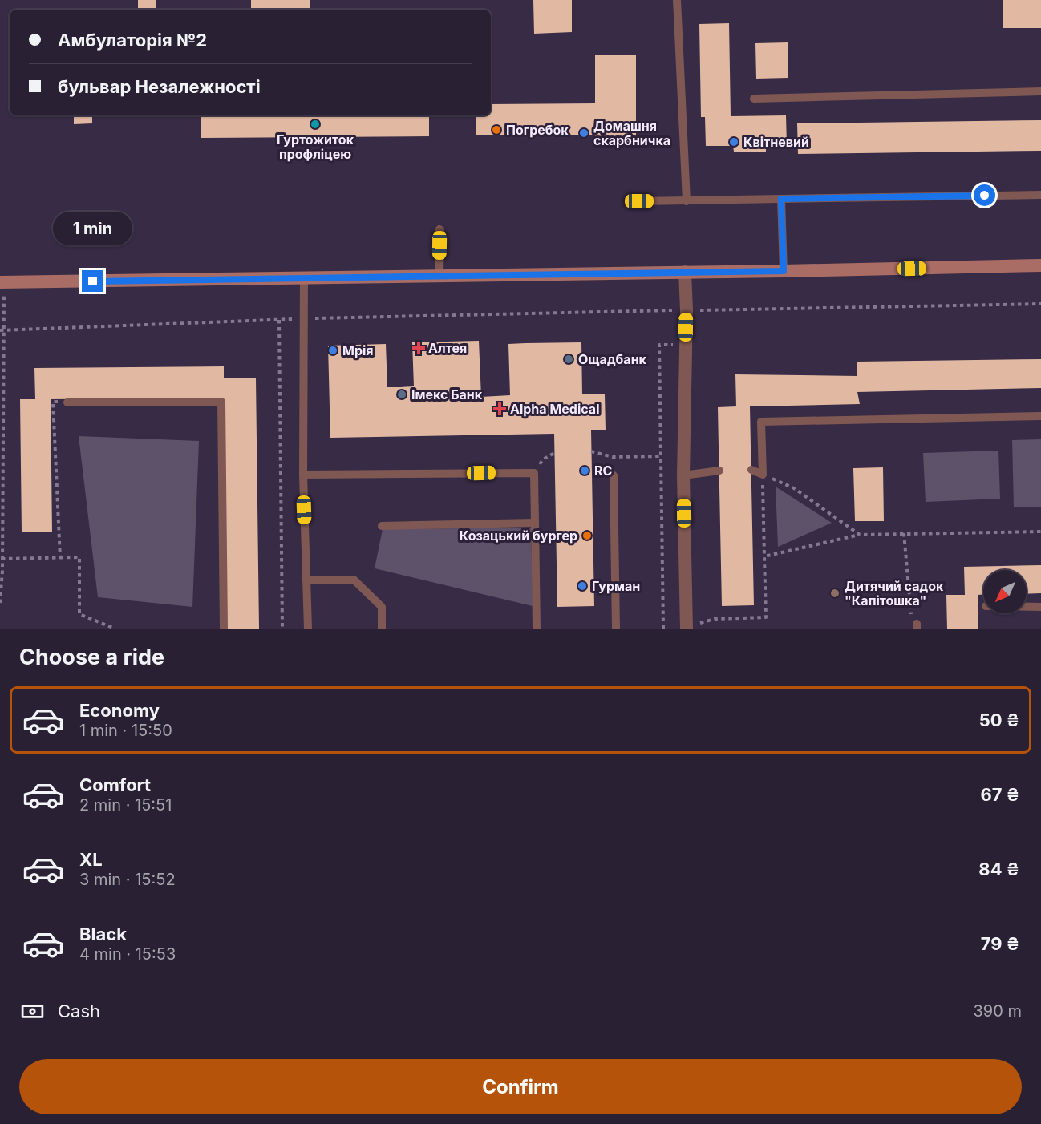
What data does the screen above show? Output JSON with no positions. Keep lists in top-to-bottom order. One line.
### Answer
{"places":{"other":["Гуртожиток профліцею","Погребок","Домашня скарбничка","Квітневий","Мрія","Ощадбанк","Імекс Банк","RC","Козацький бургер","Гурман","Дитячий садок \"Капітошка\""],"health":["Алтея","Alpha Medical"]},"north":"bottom left","page":{"banner":["Амбулаторія №2","бульвар Незалежності"],"bubble":"1 min","heading":"Choose a ride","list":[{"name":"Economy","note":"1 min · 15:50","value":"50 ₴"},{"name":"Comfort","note":"2 min · 15:51","value":"67 ₴"},{"name":"XL","note":"3 min · 15:52","value":"84 ₴"},{"name":"Black","note":"4 min · 15:53","value":"79 ₴"}],"pay":["Cash","390 m"],"buttons":"Confirm"}}
